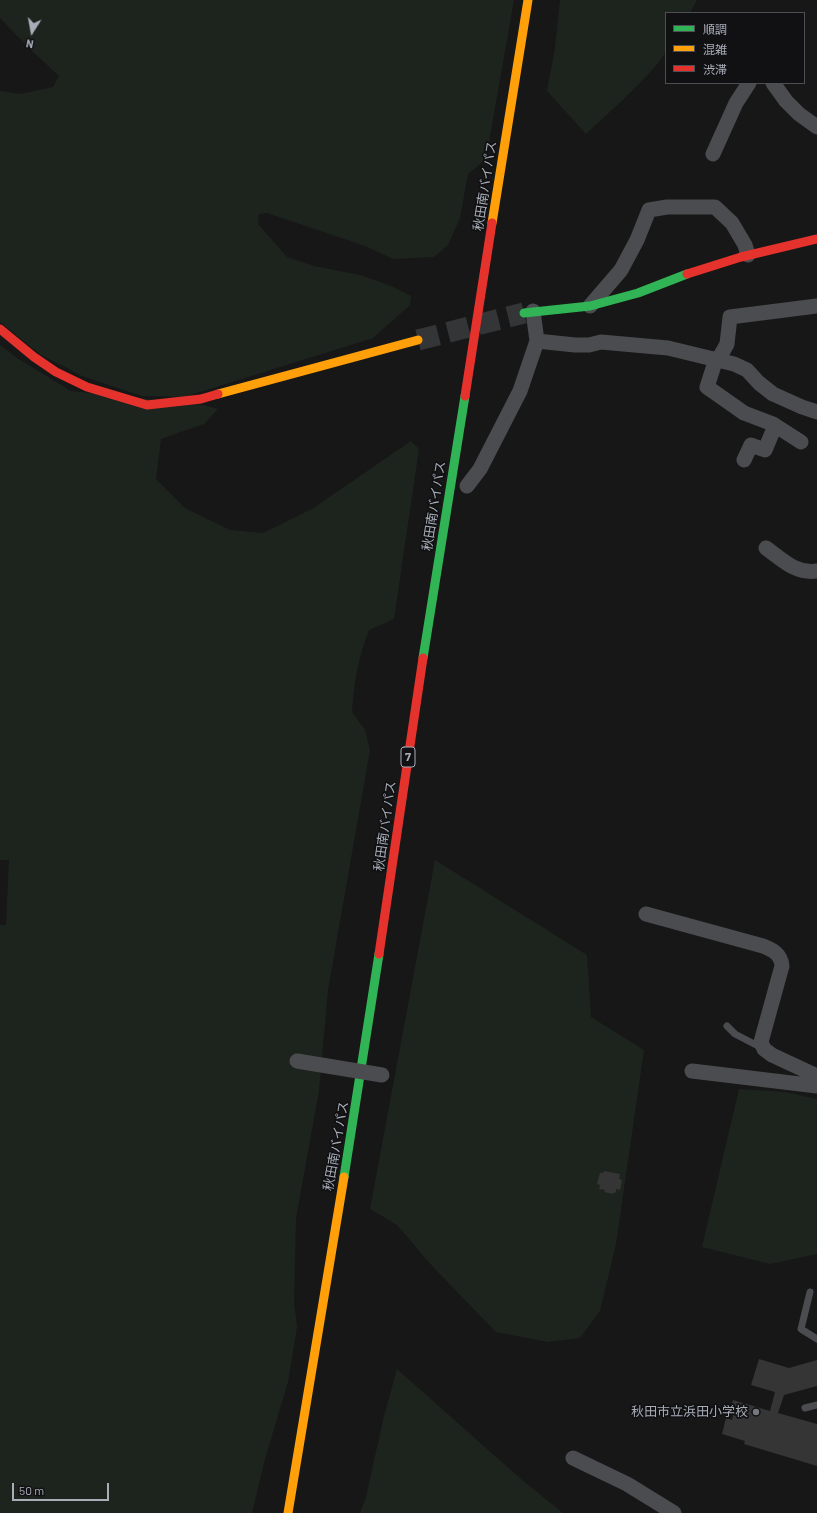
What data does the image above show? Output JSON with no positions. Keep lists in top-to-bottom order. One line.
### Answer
{"streets":{"main road":["秋田南バイパス","7"]},"places":["秋田市立浜田小学校"],"legend":["順調","混雑","渋滞"],"scale_bar":"50 m","north":"bottom"}
